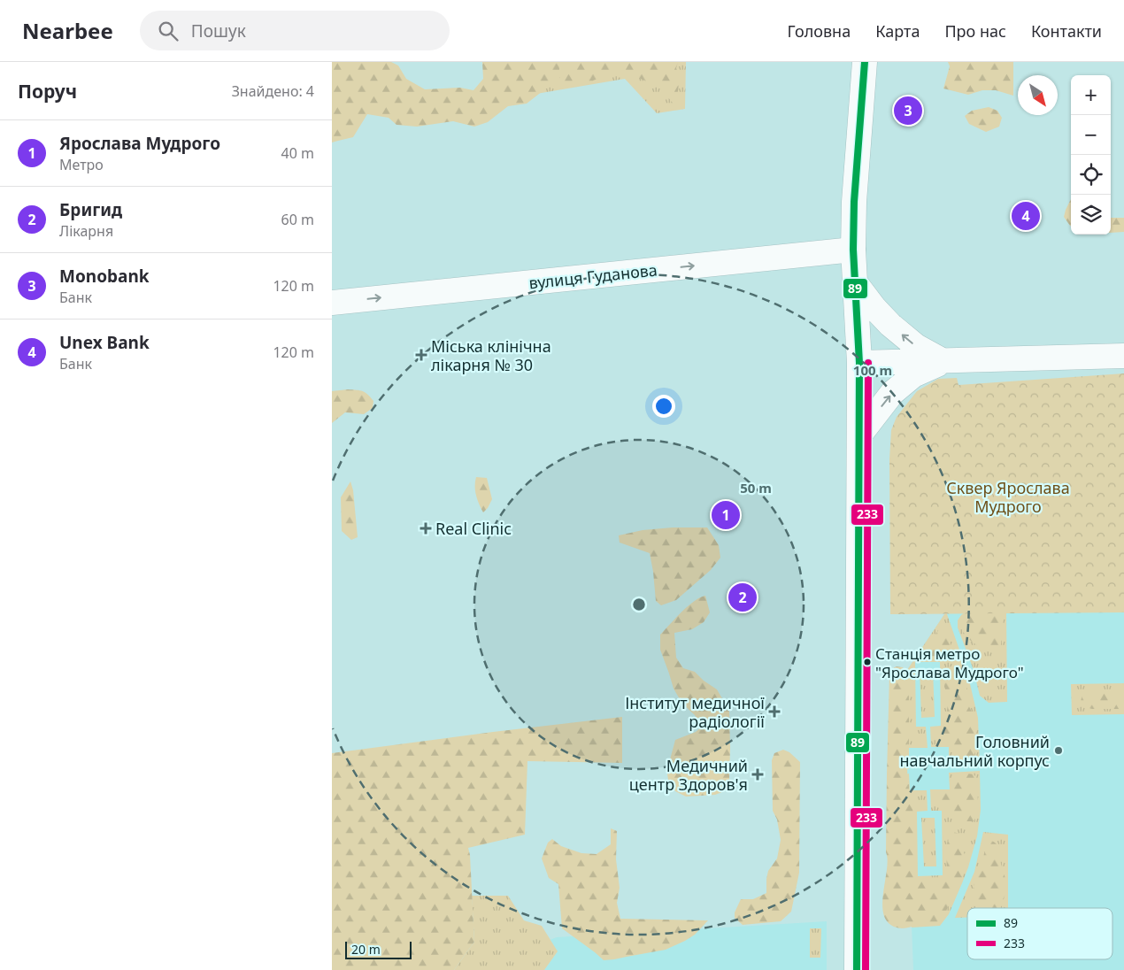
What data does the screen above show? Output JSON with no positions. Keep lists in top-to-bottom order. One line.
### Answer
{"streets":{"street":["вулиця Гуданова"]},"one_way":["вулиця Гуданова"],"parks":["Сквер Ярослава Мудрого"],"places":{"health":["Міська клінічна лікарня № 30","Real Clinic","Інститут медичної радіології","Медичний центр Здоров'я"],"other":["Станція метро \"Ярослава Мудрого\"","Головний навчальний корпус"]},"lines":["transit line 89","transit line 233"],"legend":["89","233"],"scale_bar":"20 m","north":"bottom right","page":{"header":"Nearbee","search":"Пошук","nav":["Головна","Карта","Про нас","Контакти"],"heading":["Поруч","Знайдено: 4"],"map_buttons":["+","−"],"pins":["3","4","1","2"],"list":[{"mark":"1","name":"Ярослава Мудрого","note":"Метро","value":"40 m"},{"mark":"2","name":"Бригид","note":"Лікарня","value":"60 m"},{"mark":"3","name":"Monobank","note":"Банк","value":"120 m"},{"mark":"4","name":"Unex Bank","note":"Банк","value":"120 m"}],"scale":"20 m"},"rings":["100 m","50 m"]}
